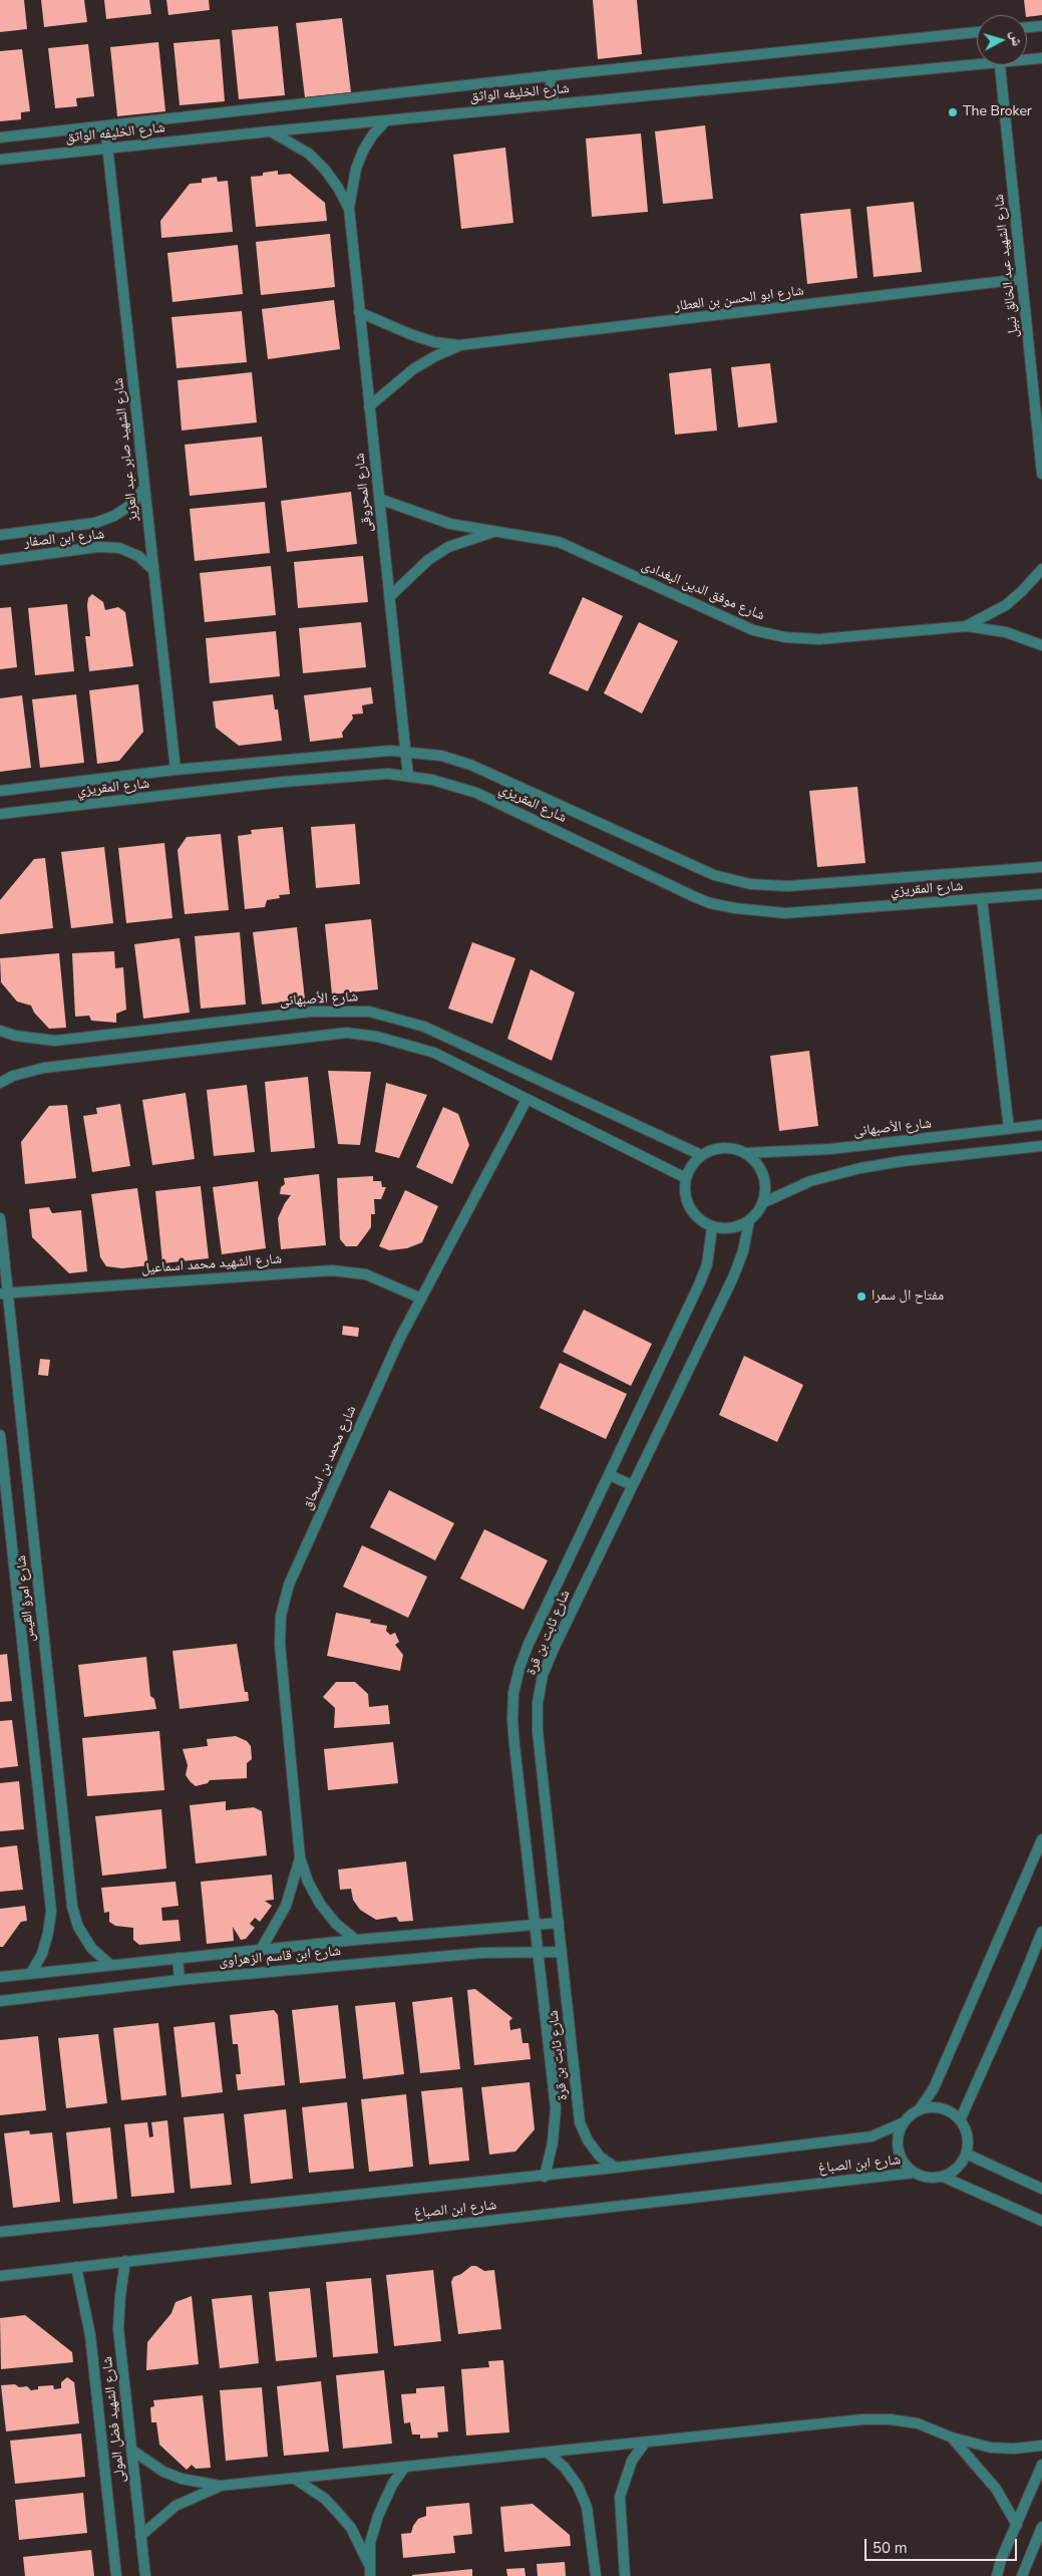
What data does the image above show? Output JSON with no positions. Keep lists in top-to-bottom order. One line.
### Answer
{"streets":{"street":["شارع الخليفه الواثق","شارع الشهيد عبد الخالق نبيل","شارع ابو الحسن بن العطار","شارع الشهيد صابر عبد العزيز","شارع المحروقى","شارع ابن الصفار","شارع موفق الدين البغدادى","شارع المقريزي","شارع الأصبهانى","شارع الشهيد محمد اسماعيل","شارع محمد بن اسحاق","شارع امرؤ القيس","شارع ثابت بن قرة","شارع ابن قاسم الزهراوى","شارع ابن الصباغ","شارع الشهيد فضل المولى"]},"crossings":[["شارع الخليفه الواثق","شارع الشهيد صابر عبد العزيز"],["شارع الخليفه الواثق","شارع المحروقى"],["شارع الشهيد عبد الخالق نبيل","شارع ابو الحسن بن العطار"],["شارع ابو الحسن بن العطار","شارع المحروقى"],["شارع الشهيد صابر عبد العزيز","شارع ابن الصفار"],["شارع الشهيد صابر عبد العزيز","شارع المقريزي"],["شارع المحروقى","شارع موفق الدين البغدادى"],["شارع المحروقى","شارع المقريزي"],["شارع الأصبهانى","شارع ثابت بن قرة"],["شارع الشهيد محمد اسماعيل","شارع محمد بن اسحاق"],["شارع الشهيد محمد اسماعيل","شارع امرؤ القيس"],["شارع محمد بن اسحاق","شارع ابن قاسم الزهراوى"],["شارع امرؤ القيس","شارع ابن قاسم الزهراوى"],["شارع ثابت بن قرة","شارع ابن قاسم الزهراوى"],["شارع ثابت بن قرة","شارع ابن الصباغ"],["شارع ابن الصباغ","شارع الشهيد فضل المولى"]],"places":["The Broker","مفتاح ال سمرا"],"scale_bar":"50 m","north":"right"}
